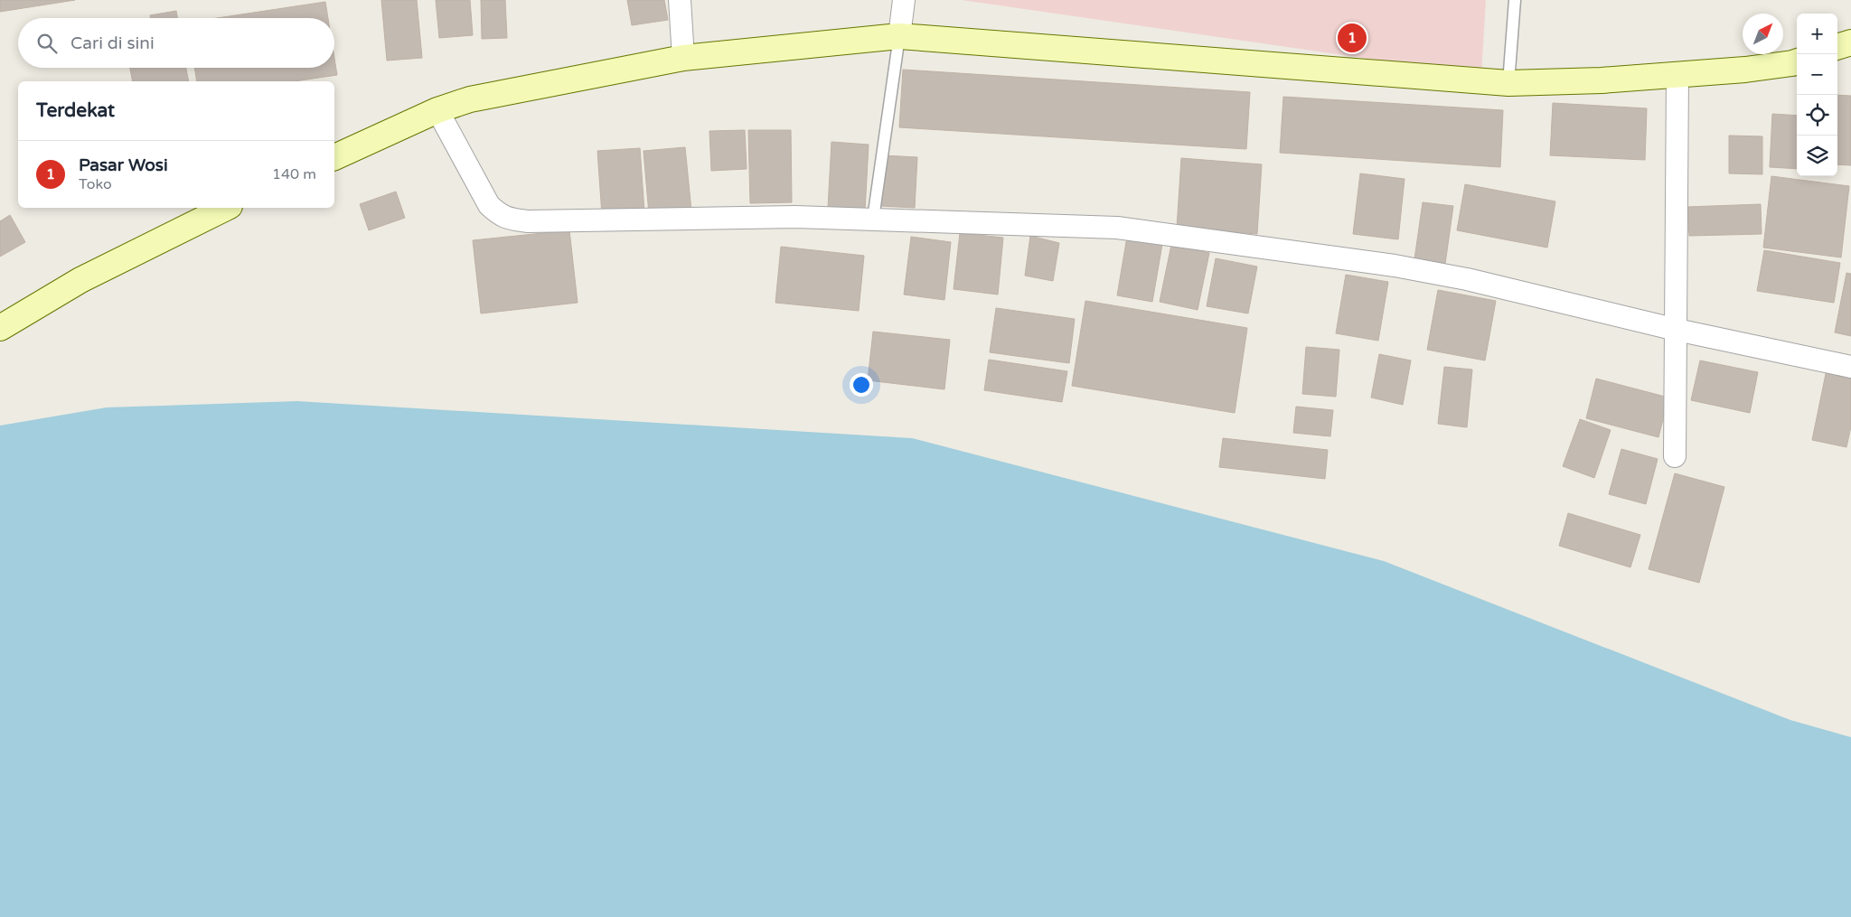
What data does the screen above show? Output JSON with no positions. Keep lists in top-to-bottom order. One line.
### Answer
{"north":"top right","page":{"map_buttons":["+","−"],"search":"Cari di sini","pins":"1","heading":"Terdekat","list":[{"mark":"1","name":"Pasar Wosi","note":"Toko","value":"140 m"}]}}
